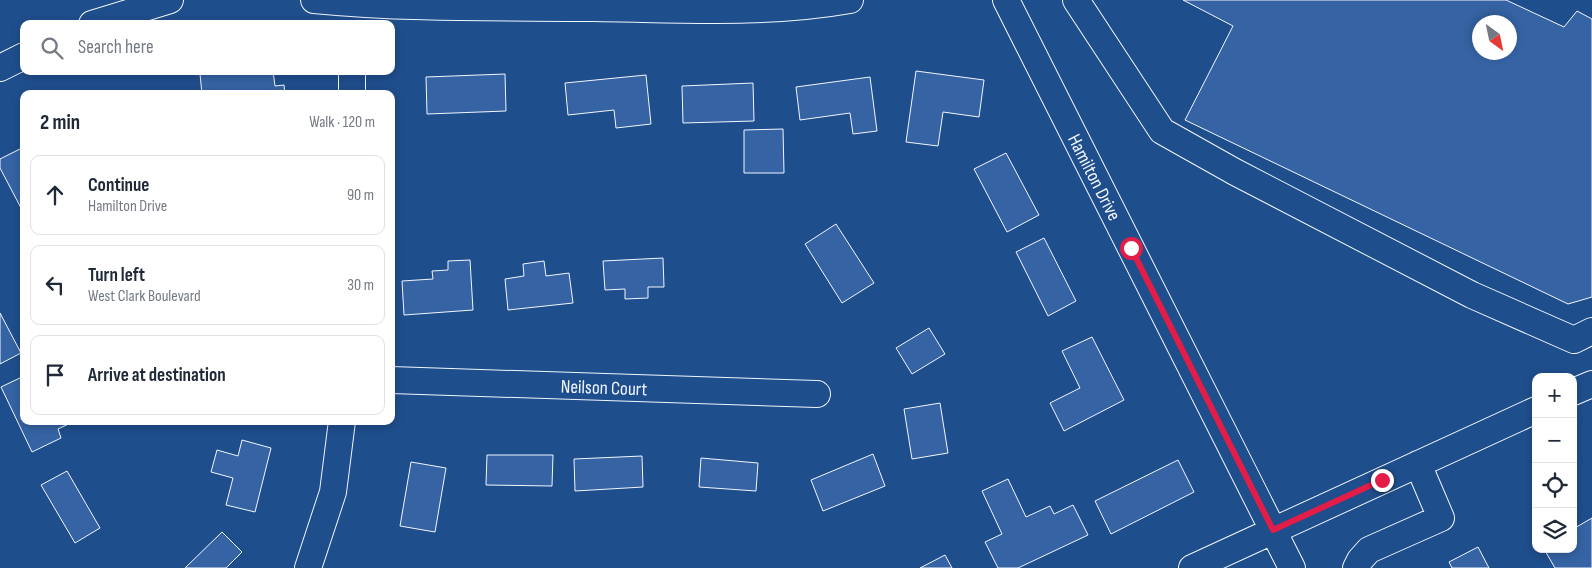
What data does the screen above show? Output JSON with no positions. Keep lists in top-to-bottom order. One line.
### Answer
{"streets":{"street":["Hamilton Drive","Neilson Court"]},"north":"bottom right","page":{"search":"Search here","heading":["2 min","Walk · 120 m"],"list":[["Continue","Hamilton Drive","90 m"],["Turn left","West Clark Boulevard","30 m"],"Arrive at destination"],"map_buttons":["+","−"]}}
